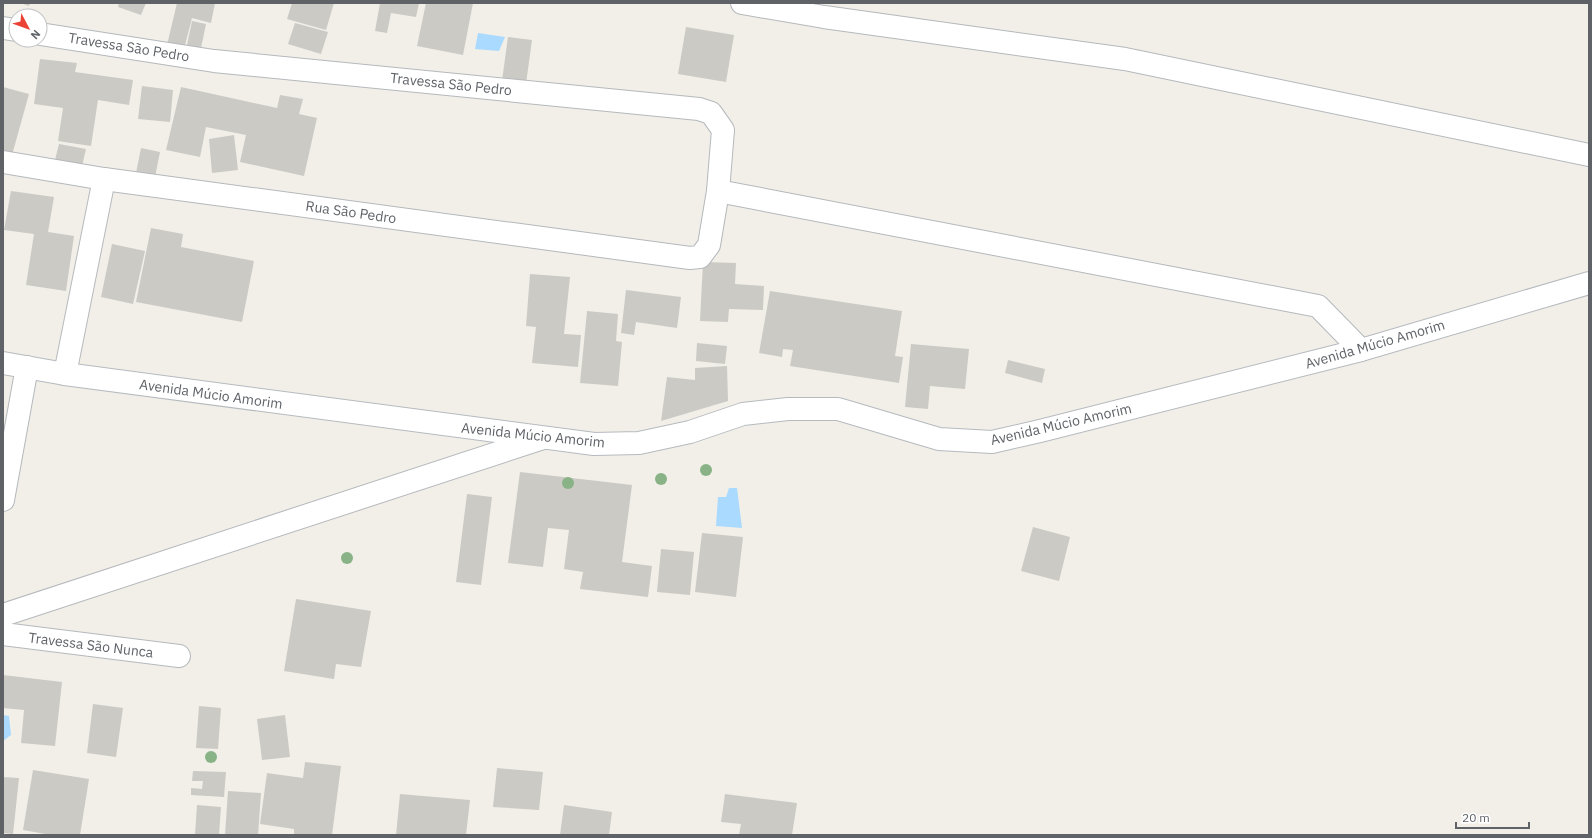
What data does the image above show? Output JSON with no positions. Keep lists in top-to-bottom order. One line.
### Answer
{"streets":{"street":["Travessa São Pedro","Rua São Pedro","Avenida Múcio Amorim","Travessa São Nunca"]},"crossings":[["Travessa São Pedro","Rua São Pedro"]],"scale_bar":"20 m","north":"bottom right"}
